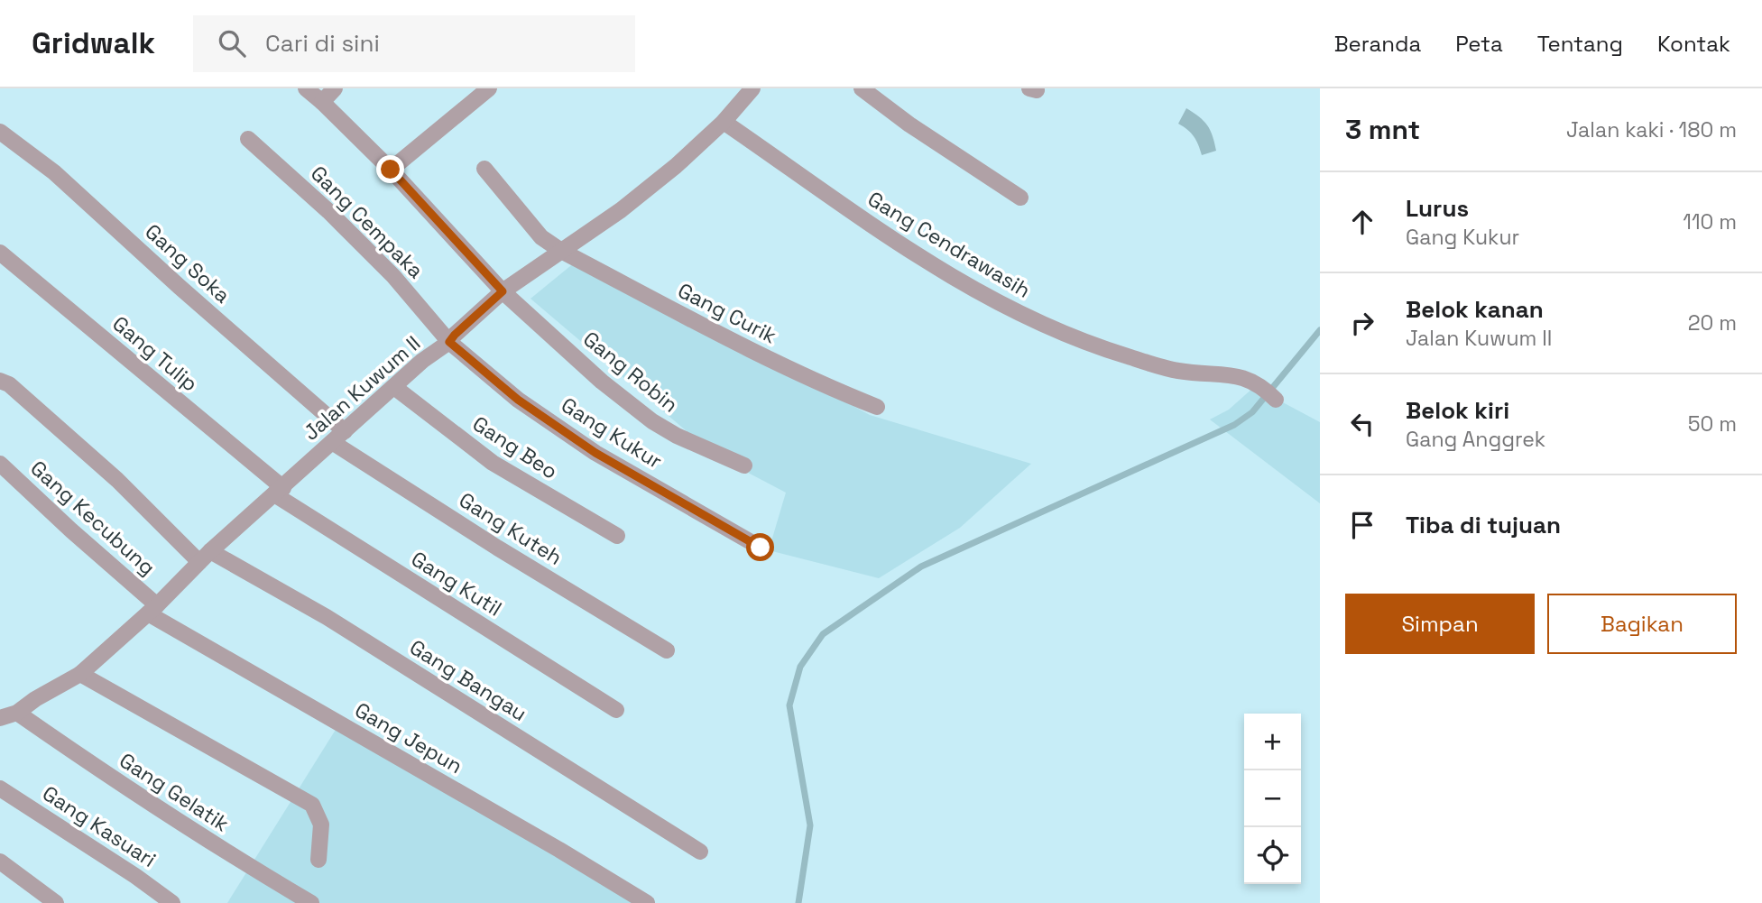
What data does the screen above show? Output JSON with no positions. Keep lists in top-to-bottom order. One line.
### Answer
{"streets":{"street":["Gang Cempaka","Gang Cendrawasih","Gang Soka","Gang Curik","Gang Tulip","Gang Robin","Jalan Kuwum II","Gang Kukur","Gang Beo","Gang Kecubung","Gang Kuteh","Gang Kutil","Gang Bangau","Gang Jepun","Gang Gelatik","Gang Kasuari"]},"crossings":[["Gang Cempaka","Jalan Kuwum II"],["Gang Cempaka","Gang Kukur"],["Gang Cendrawasih","Jalan Kuwum II"],["Gang Soka","Jalan Kuwum II"],["Gang Curik","Jalan Kuwum II"],["Gang Tulip","Jalan Kuwum II"],["Gang Tulip","Gang Kutil"],["Gang Robin","Jalan Kuwum II"],["Jalan Kuwum II","Gang Kukur"],["Jalan Kuwum II","Gang Beo"],["Jalan Kuwum II","Gang Kecubung"],["Jalan Kuwum II","Gang Kuteh"],["Jalan Kuwum II","Gang Kutil"],["Jalan Kuwum II","Gang Bangau"],["Jalan Kuwum II","Gang Jepun"],["Jalan Kuwum II","Gang Gelatik"],["Gang Kecubung","Gang Jepun"]],"page":{"header":"Gridwalk","search":"Cari di sini","nav":["Beranda","Peta","Tentang","Kontak"],"heading":["3 mnt","Jalan kaki · 180 m"],"list":[["Lurus","Gang Kukur","110 m"],["Belok kanan","Jalan Kuwum II","20 m"],["Belok kiri","Gang Anggrek","50 m"],"Tiba di tujuan"],"buttons":["Simpan","Bagikan"],"map_buttons":["+","−"]}}
